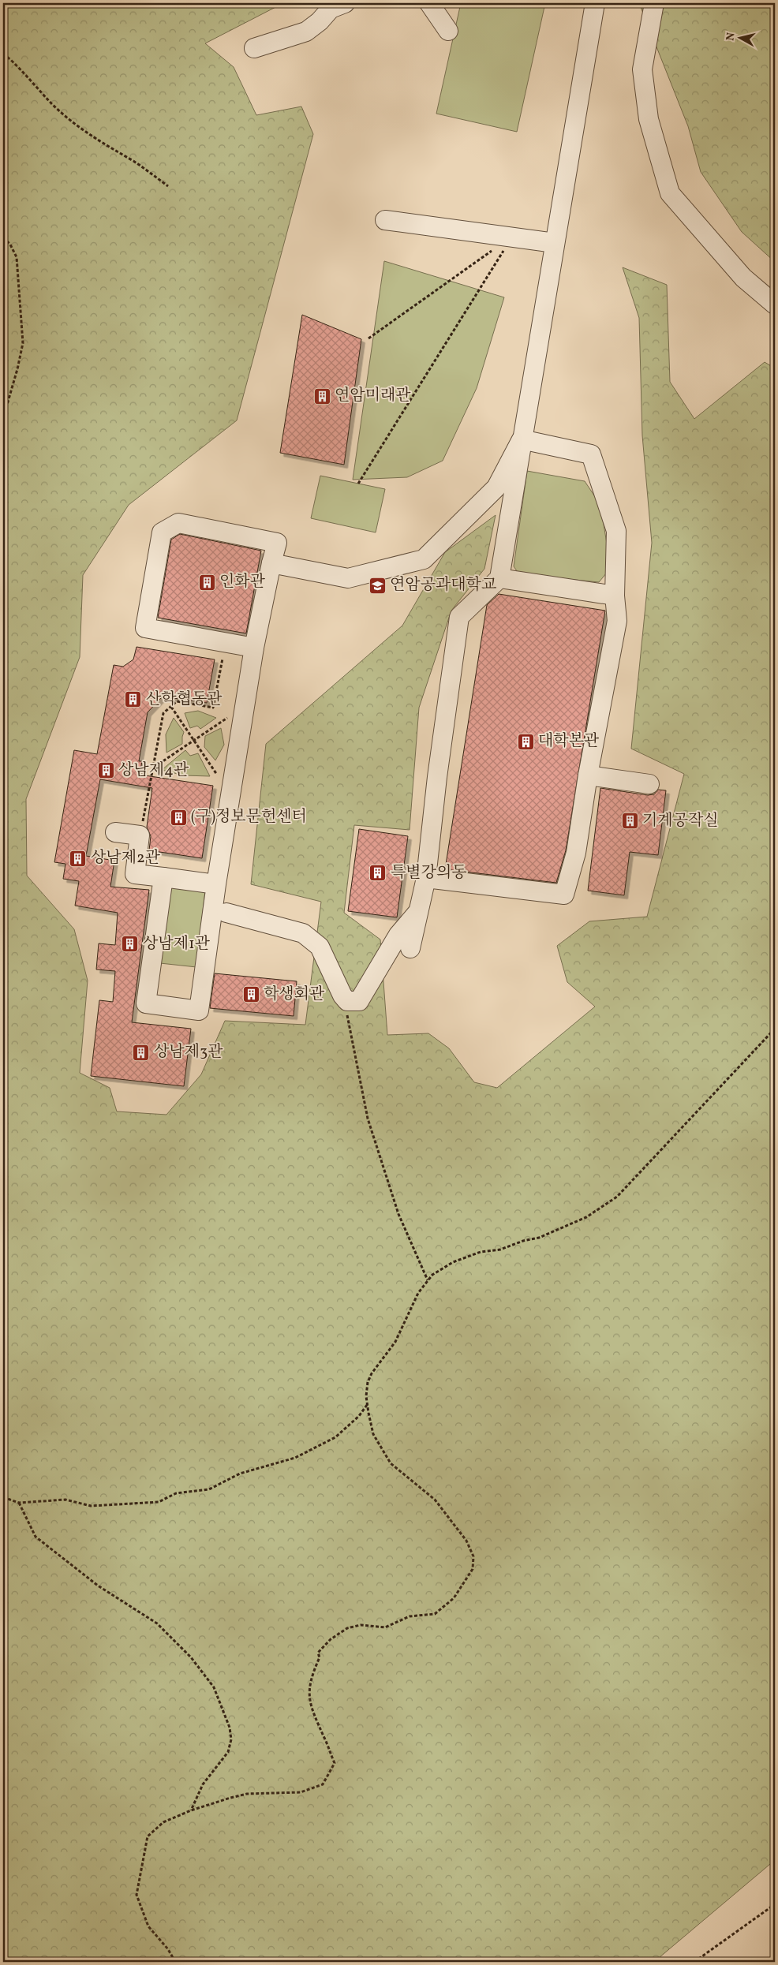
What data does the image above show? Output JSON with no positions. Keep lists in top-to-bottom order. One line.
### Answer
{"places":{"building":["연암미래관","인화관","산학협동관","대학본관","상남제4관","(구)정보문헌센터","기계공작실","상남제2관","특별강의동","상남제1관","학생회관","상남제3관"],"school or university":["연암공과대학교"]},"north":"left"}
